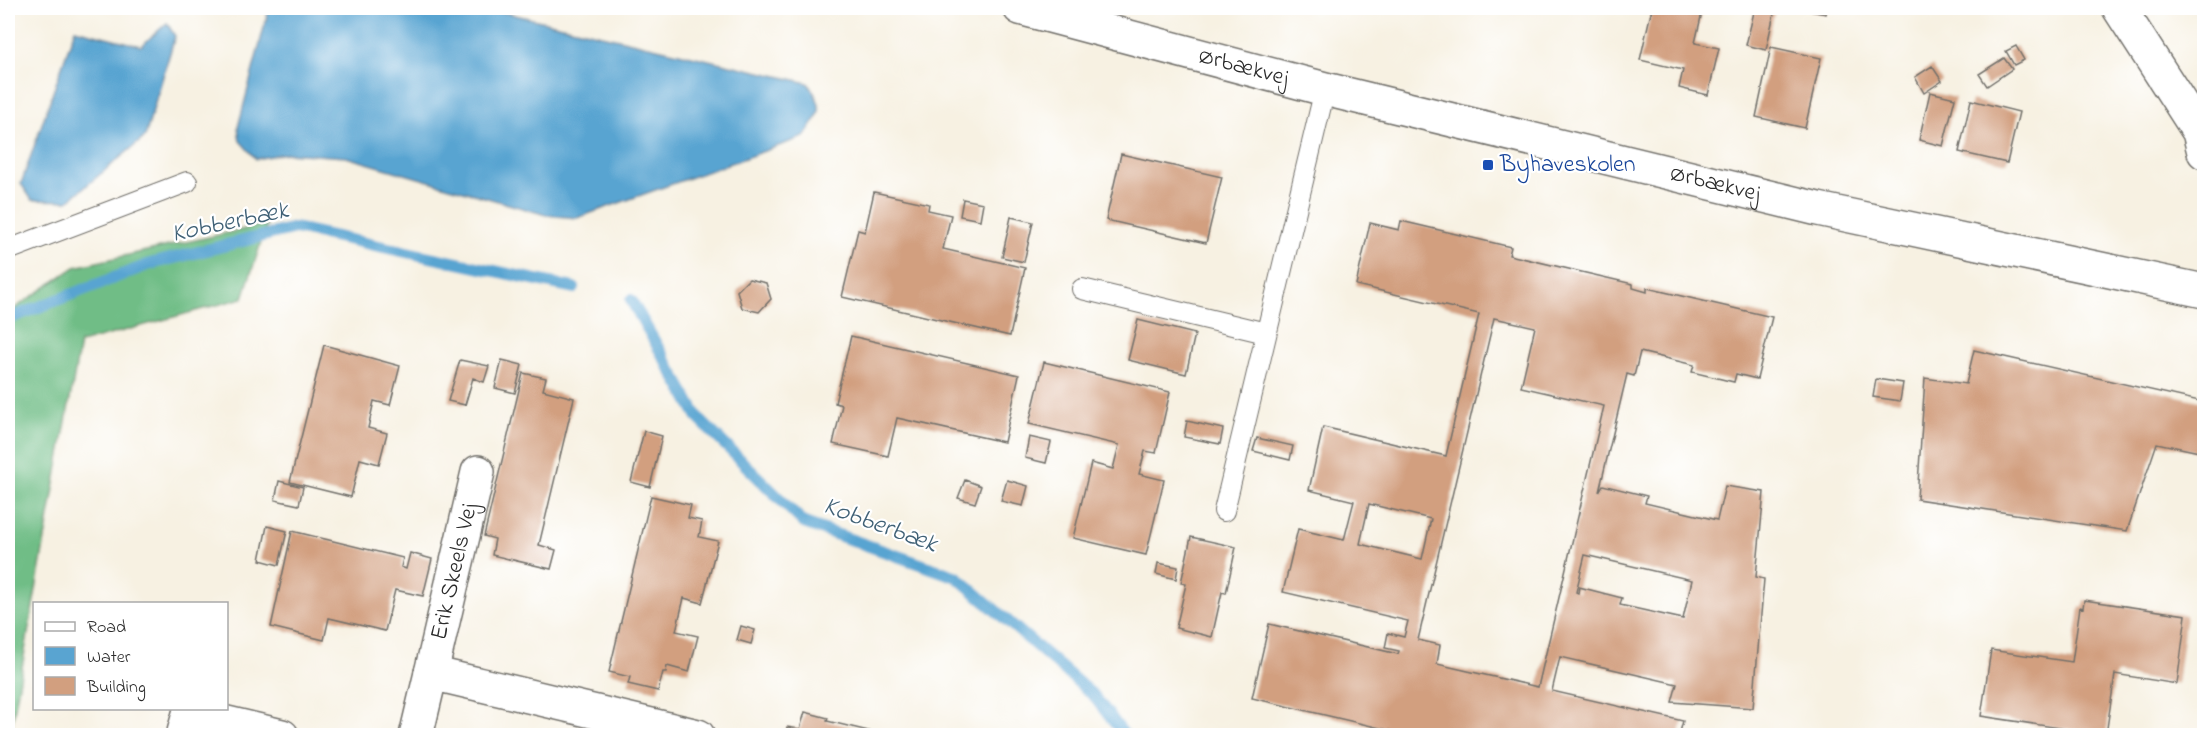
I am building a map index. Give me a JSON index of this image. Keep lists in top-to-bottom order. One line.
{"streets":{"street":["Ørbækvej","Erik Skeels Vej"]},"water":["Kobberbæk"],"places":{"transit":["Byhaveskolen"]},"legend":["Road","Water","Building"]}
